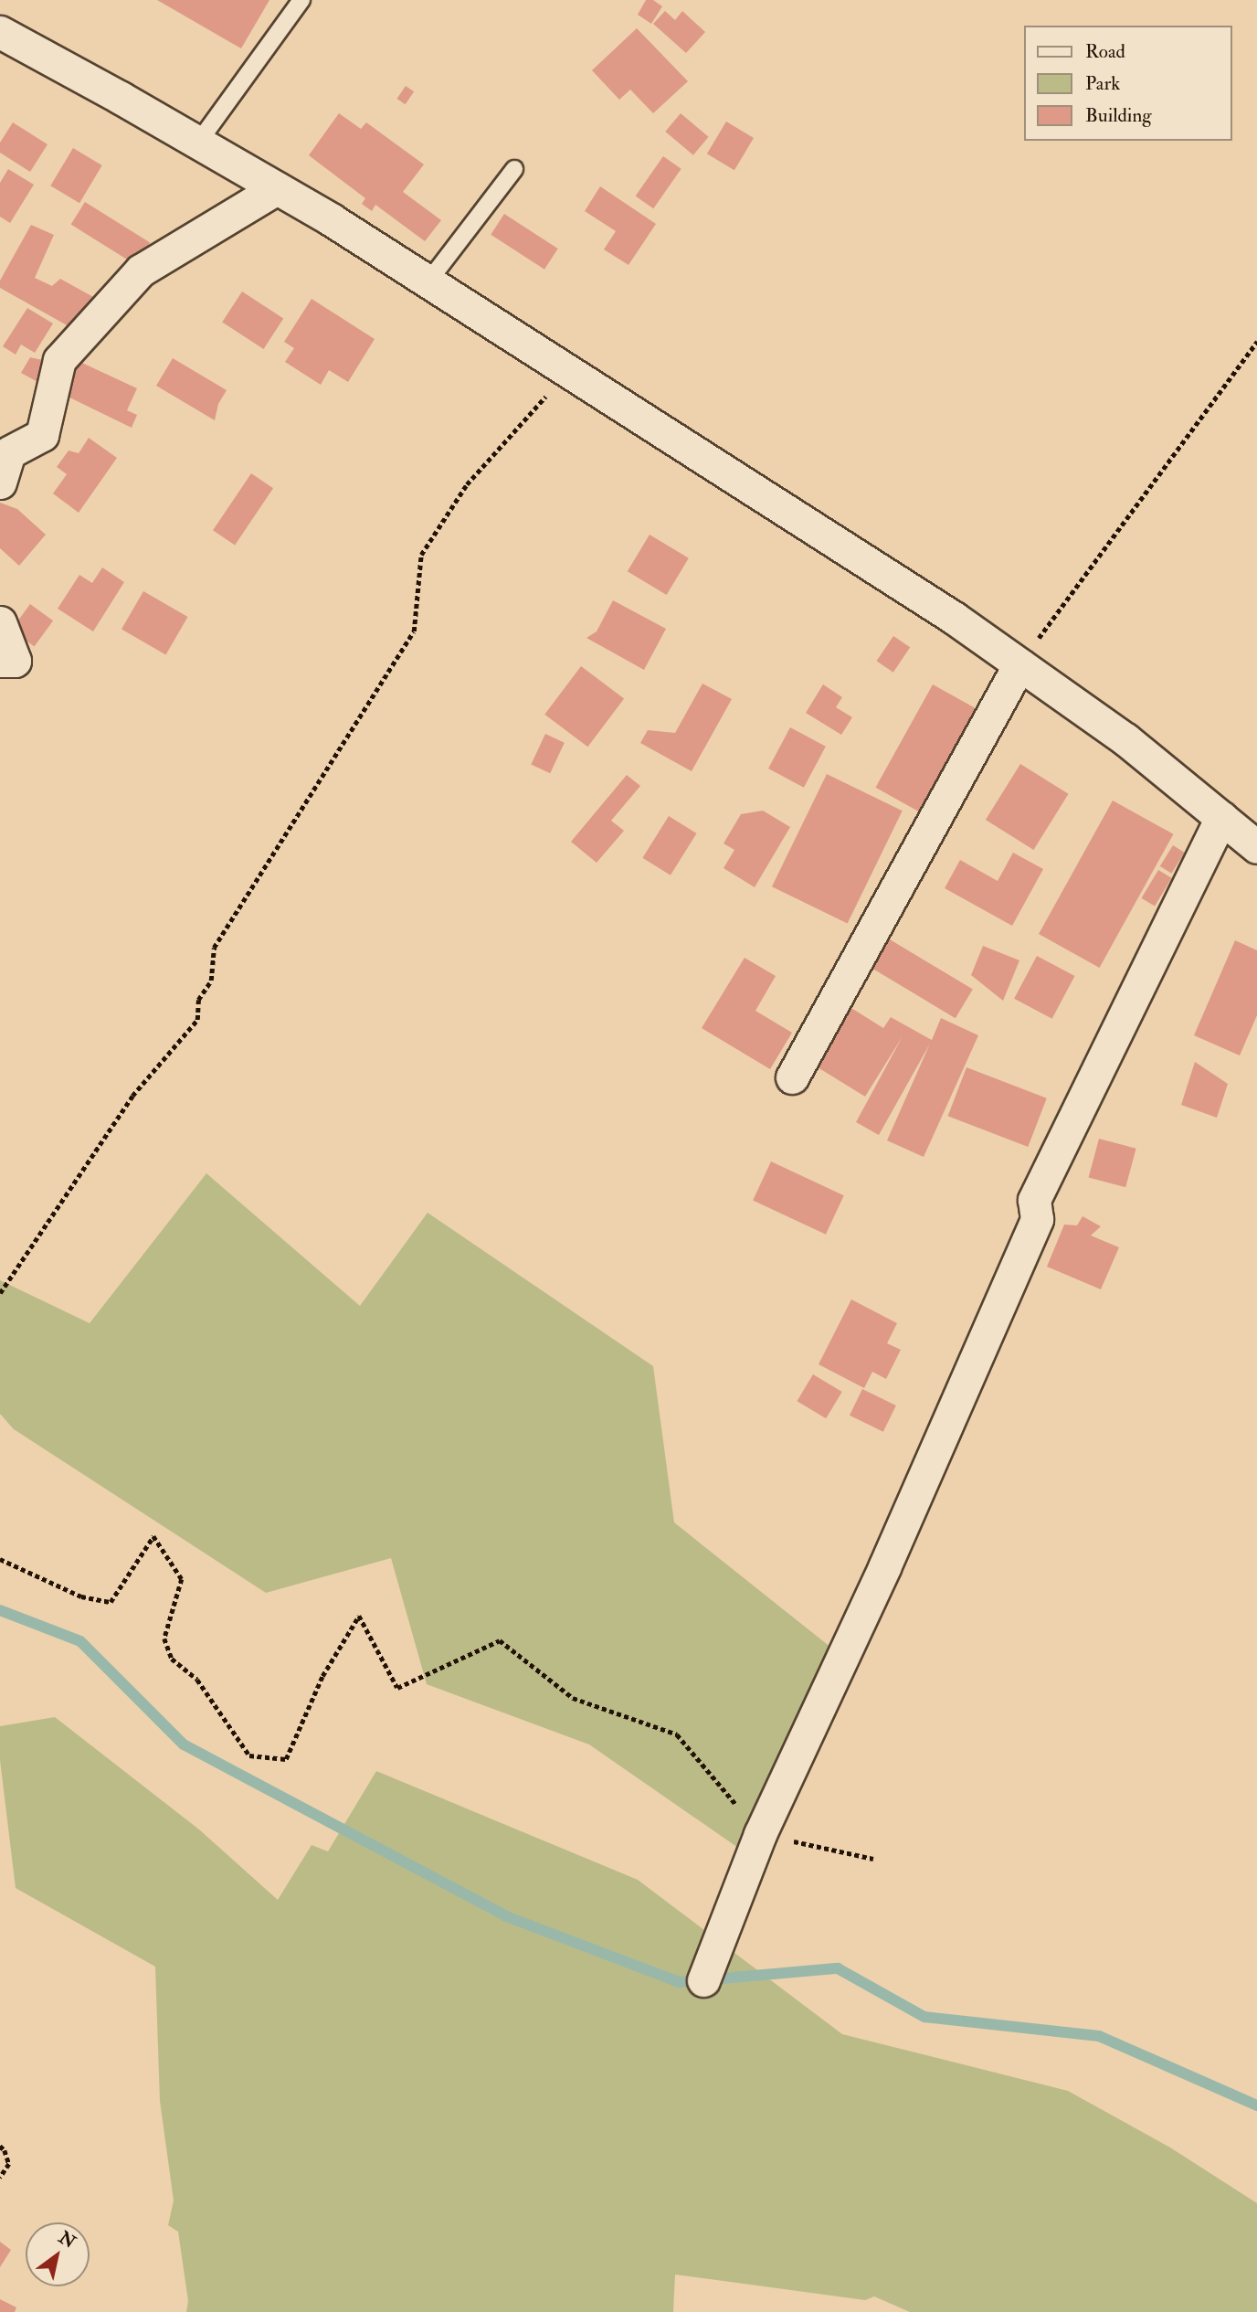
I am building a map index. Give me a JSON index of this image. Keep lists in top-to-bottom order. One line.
{"legend":["Road","Park","Building"],"north":"top right"}
